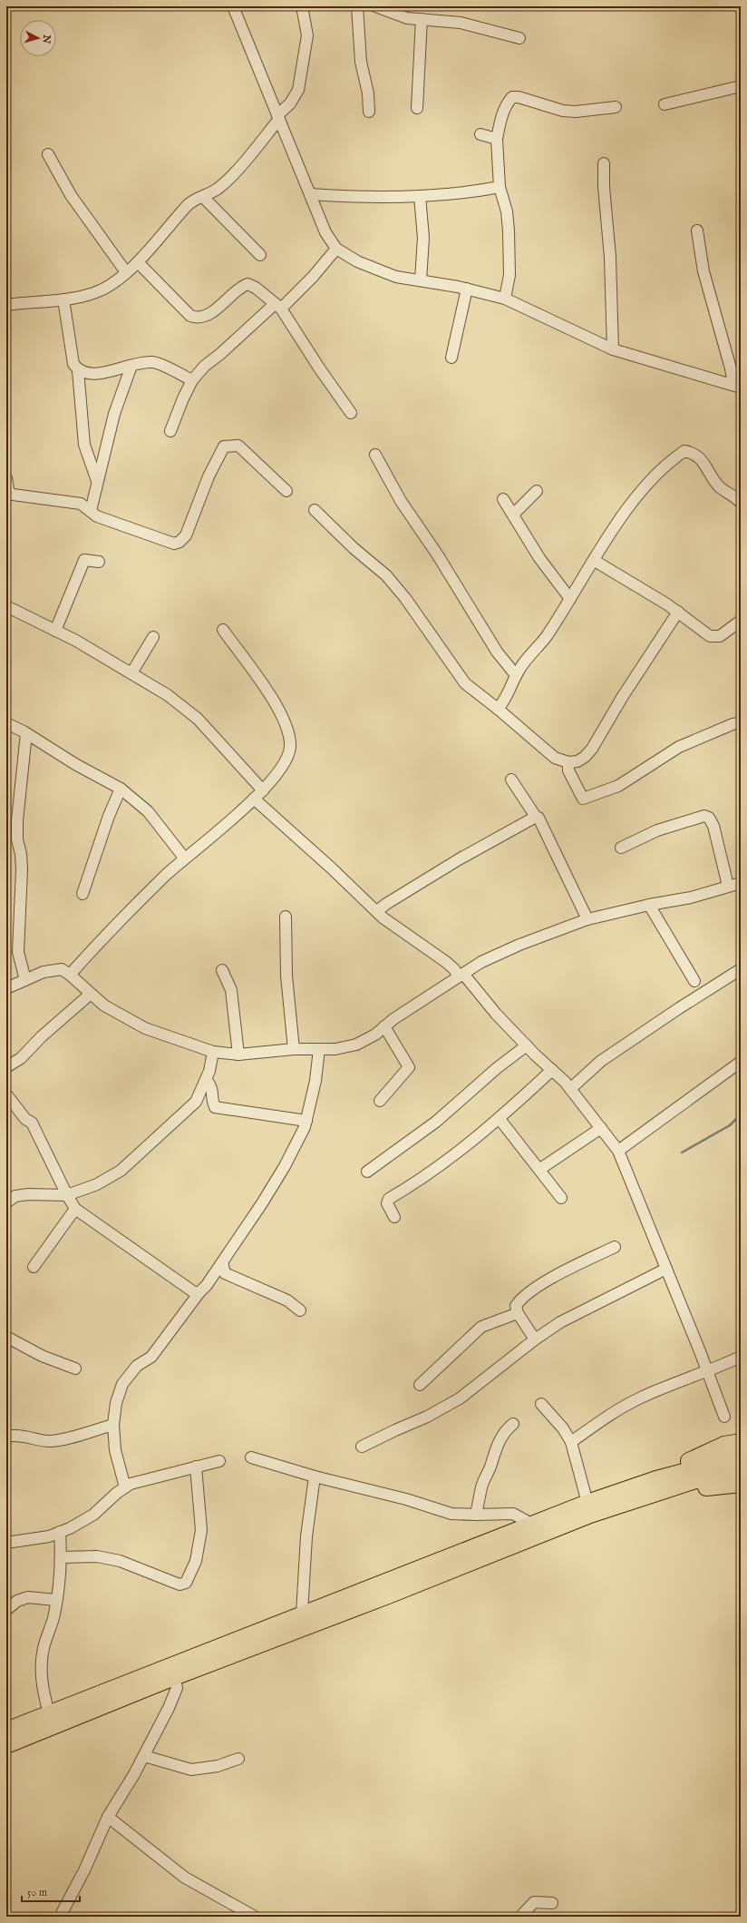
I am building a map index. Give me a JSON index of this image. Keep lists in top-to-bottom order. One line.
{"scale_bar":"50 m","north":"right"}
